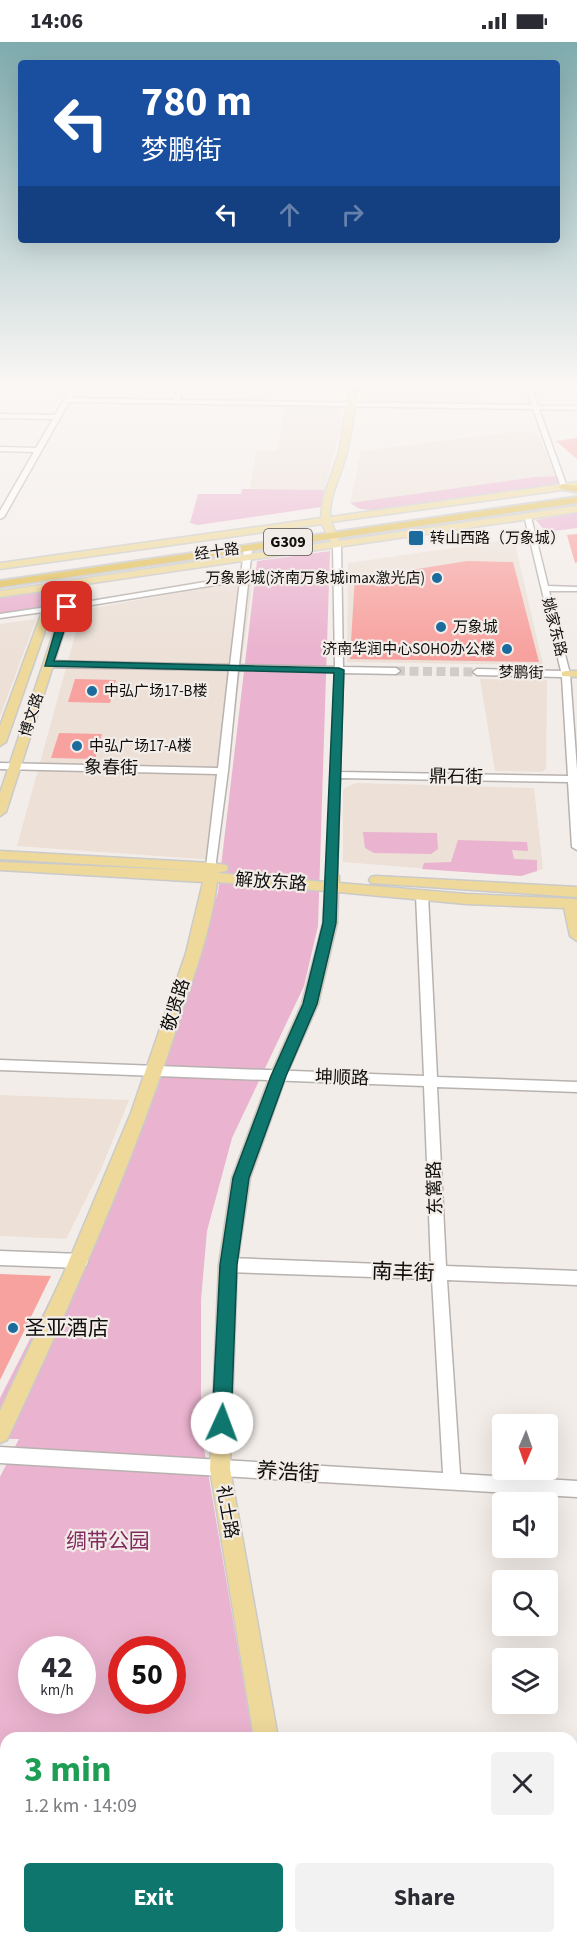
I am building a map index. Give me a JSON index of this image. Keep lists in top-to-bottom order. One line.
{"streets":{"highway":["G309","经十路"],"main road":["博文路","解放东路","敬贤路","礼士路"],"street":["姚家东路","梦鹏街","象春街","鼎石街","坤顺路","东篱路","南丰街","养浩街"]},"crossings":[["经十路","博文路"],["经十路","敬贤路"],["经十路","礼士路"],["姚家东路","梦鹏街"],["姚家东路","鼎石街"],["博文路","象春街"],["象春街","敬贤路"],["鼎石街","礼士路"],["解放东路","敬贤路"],["解放东路","东篱路"],["解放东路","礼士路"],["敬贤路","坤顺路"],["坤顺路","东篱路"],["坤顺路","礼士路"],["东篱路","南丰街"],["东篱路","养浩街"],["南丰街","礼士路"],["养浩街","礼士路"]],"parks":["绸带公园"],"places":{"transit":["转山西路（万象城）"],"other":["万象影城(济南万象城imax激光店)","万象城","济南华润中心SOHO办公楼","中弘广场17-B楼","中弘广场17-A楼","圣亚酒店"]},"north":"bottom","page":{"status":"14:06","turn":["780 m","梦鹏街"],"speed":"42 km/h","limit":"50","heading":["3 min","1.2 km · 14:09"],"buttons":["Exit","Share"]}}
